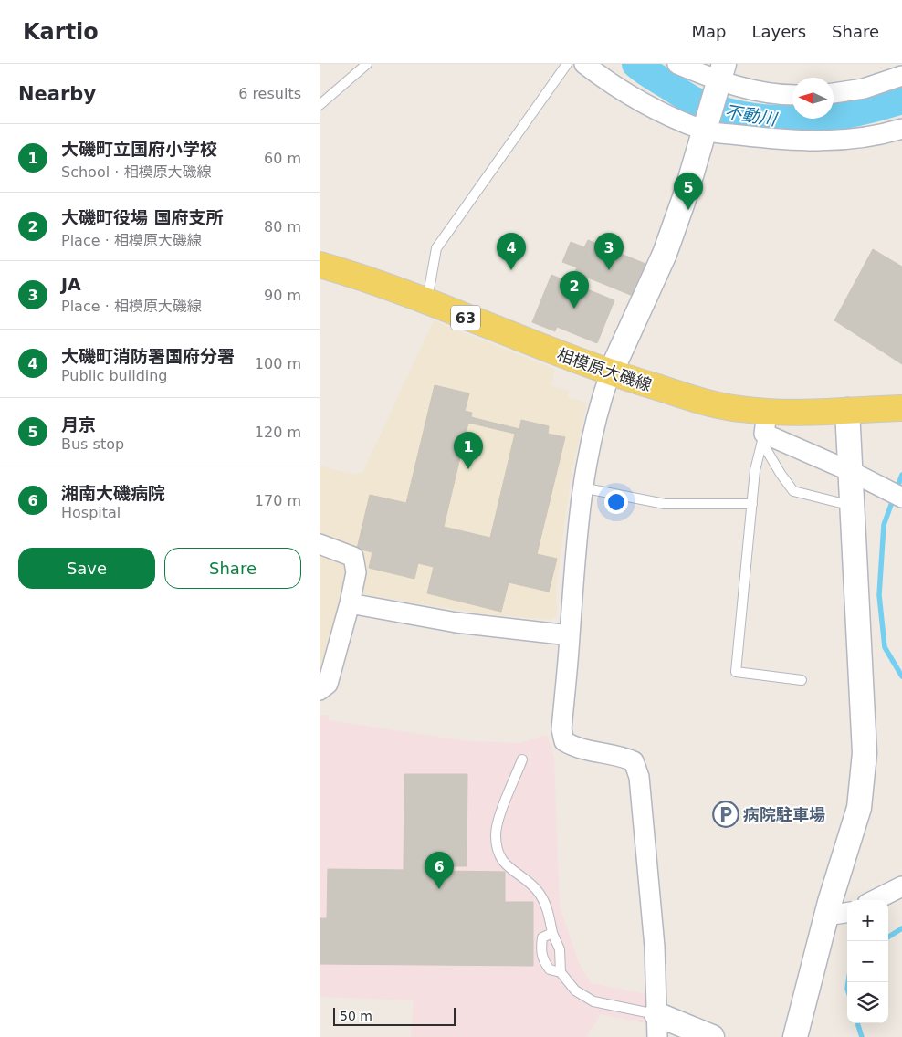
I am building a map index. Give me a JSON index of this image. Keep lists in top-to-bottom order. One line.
{"streets":{"main road":["63","相模原大磯線"]},"water":["不動川"],"places":{"parking":["病院駐車場"]},"scale_bar":"50 m","north":"left","page":{"header":"Kartio","nav":["Map","Layers","Share"],"heading":["Nearby","6 results"],"list":[{"mark":"1","name":"大磯町立国府小学校","note":"School · 相模原大磯線","value":"60 m"},{"mark":"2","name":"大磯町役場 国府支所","note":"Place · 相模原大磯線","value":"80 m"},{"mark":"3","name":"JA","note":"Place · 相模原大磯線","value":"90 m"},{"mark":"4","name":"大磯町消防署国府分署","note":"Public building","value":"100 m"},{"mark":"5","name":"月京","note":"Bus stop","value":"120 m"},{"mark":"6","name":"湘南大磯病院","note":"Hospital","value":"170 m"}],"pins":["5","3","4","2","1","6"],"buttons":["Save","Share"],"map_buttons":["+","−"],"scale":"50 m"}}
